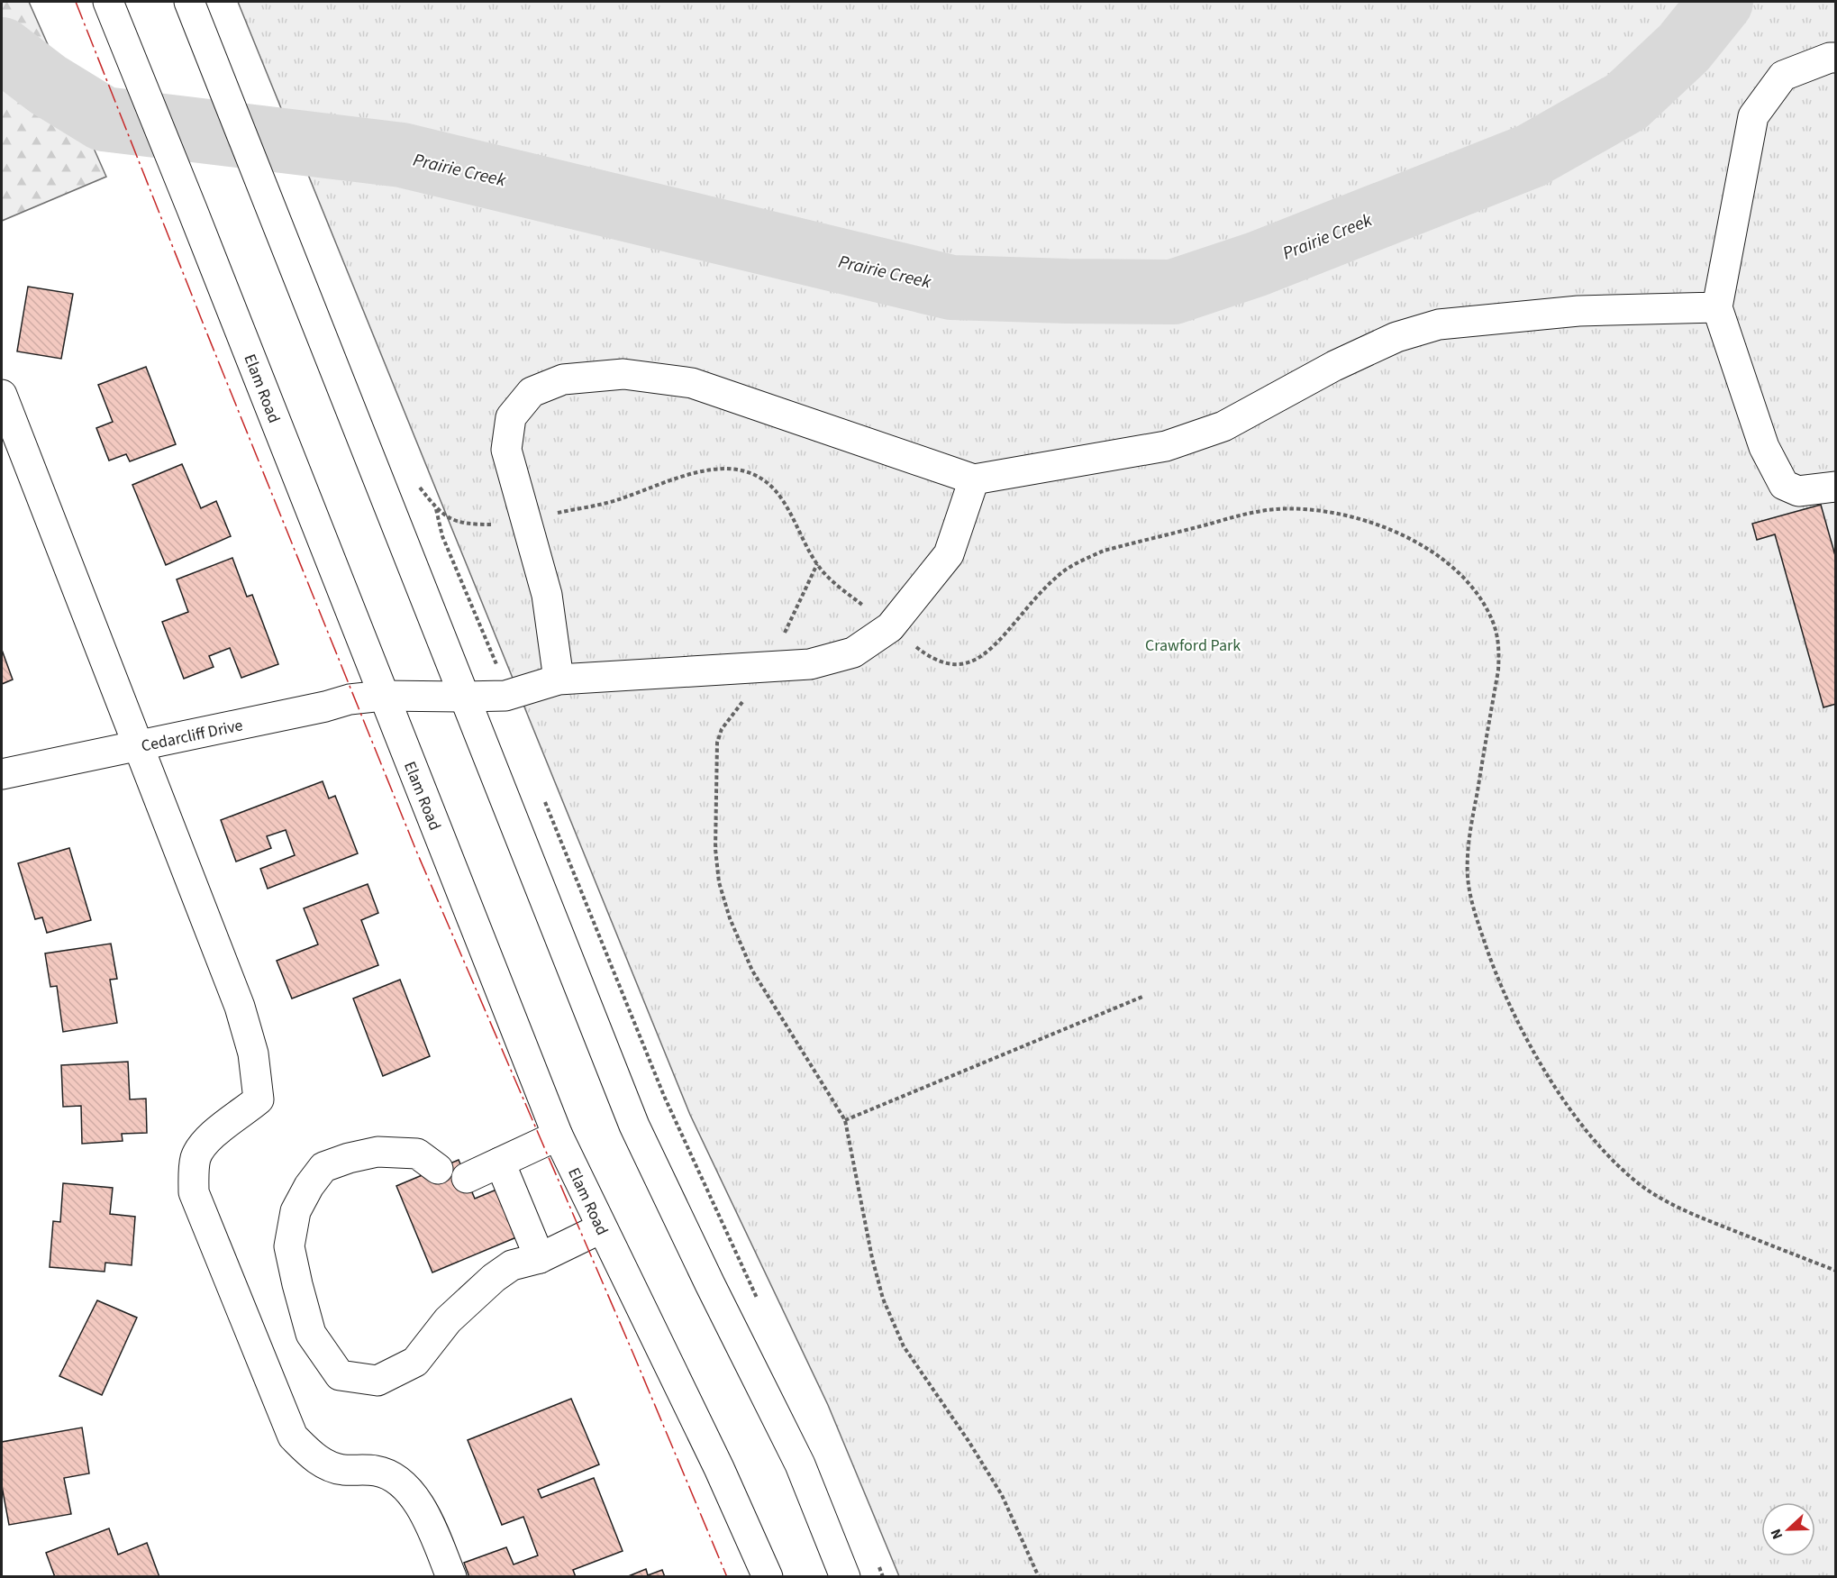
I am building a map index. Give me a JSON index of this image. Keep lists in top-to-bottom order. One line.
{"streets":{"main road":["Elam Road","Cedarcliff Drive"]},"crossings":[["Elam Road","Cedarcliff Drive"]],"water":["Prairie Creek"],"parks":["Crawford Park"],"north":"left"}
